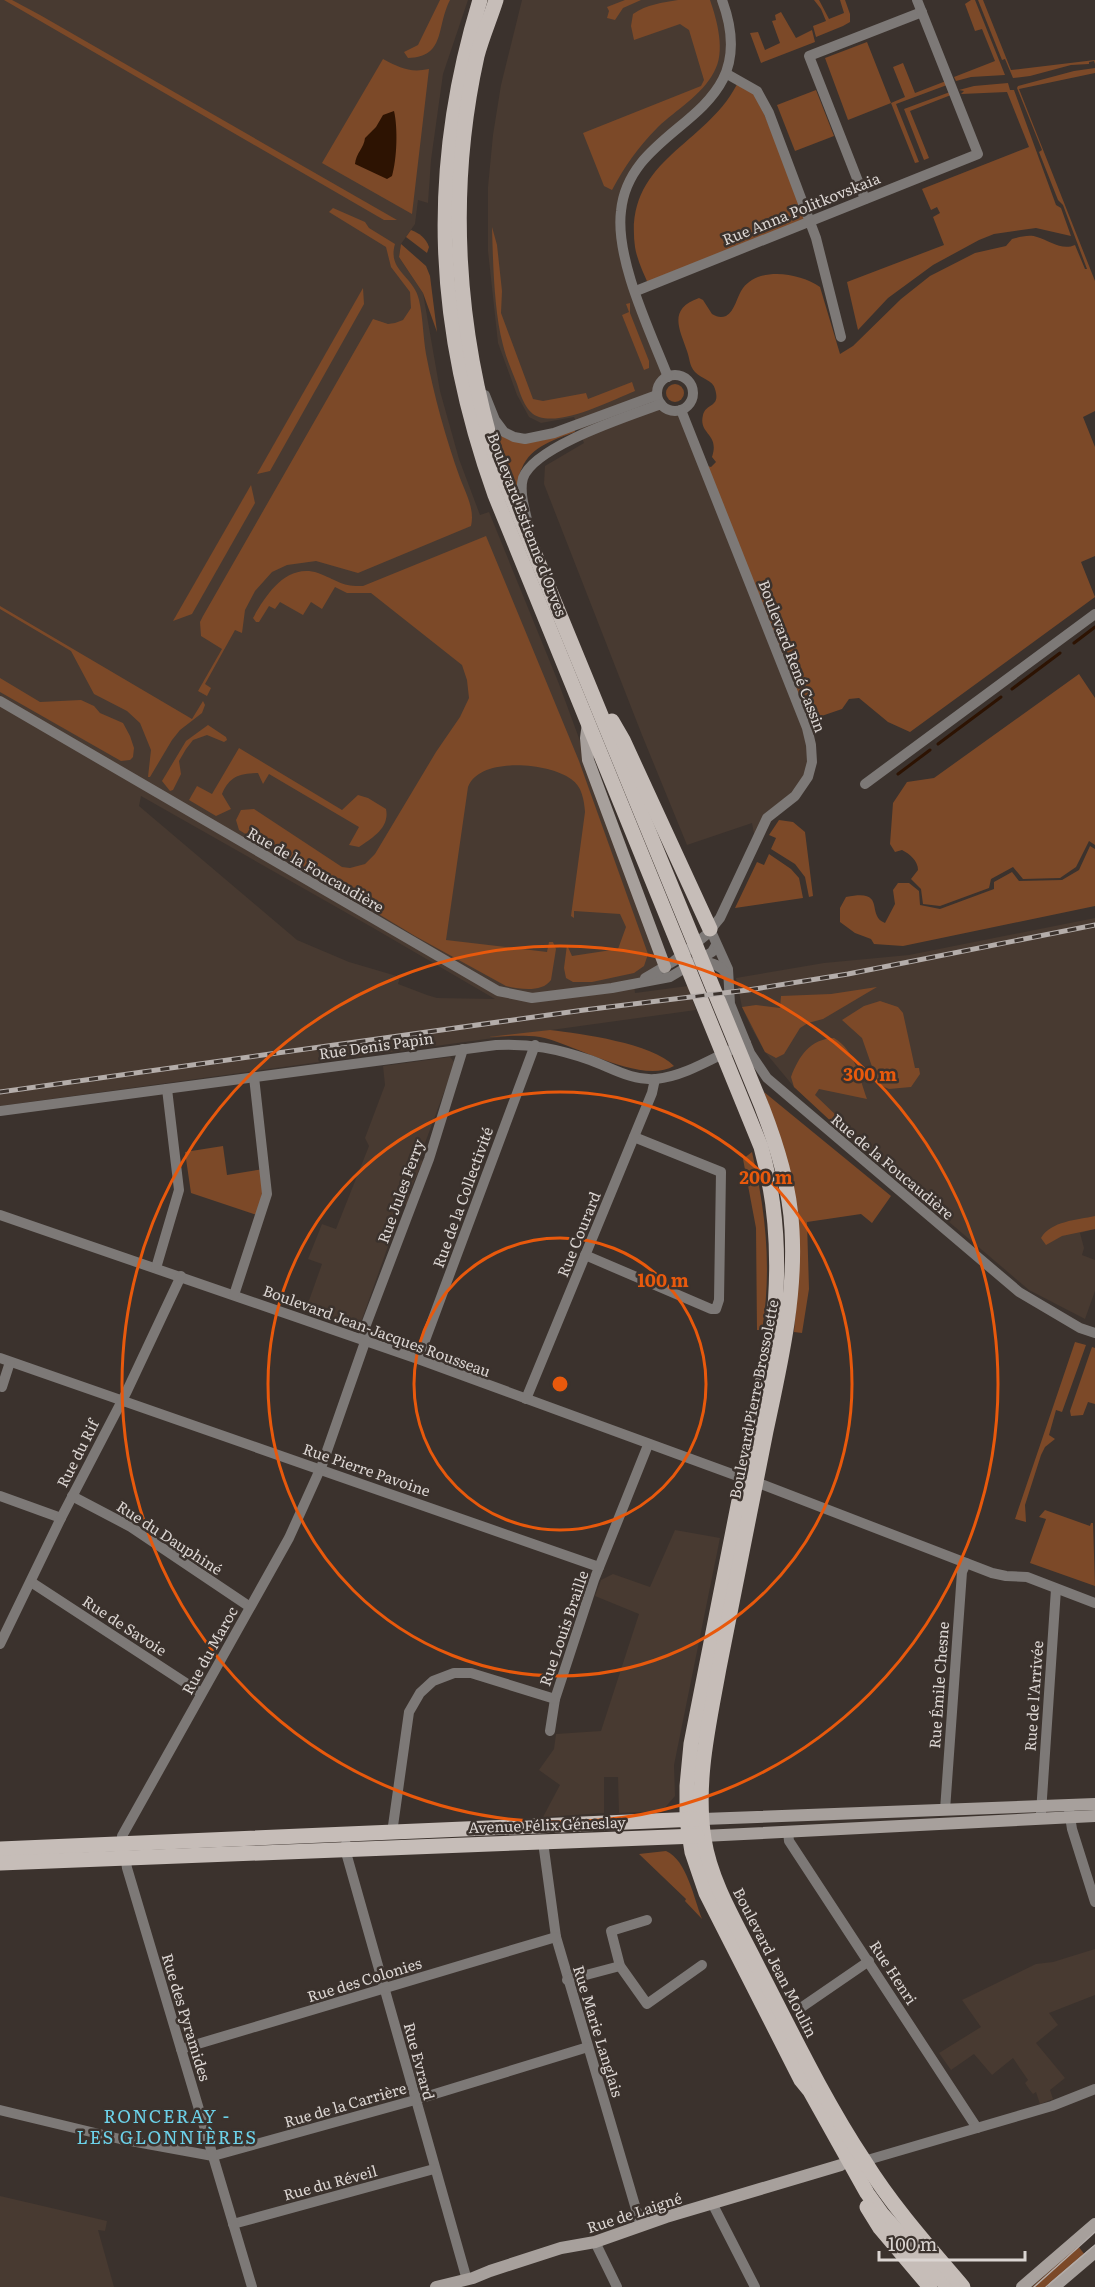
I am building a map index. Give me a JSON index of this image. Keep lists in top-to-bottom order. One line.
{"streets":{"main road":["Boulevard Estienne d'Orves","Boulevard Pierre Brossolette","Avenue Félix Géneslay","Boulevard Jean Moulin","Rue de Laigné"],"street":["Rue Anna Politkovskaia","Boulevard René Cassin","Rue de la Foucaudière","Rue Denis Papin","Rue Jules Ferry","Rue de la Collectivité","Rue Courard","Boulevard Jean-Jacques Rousseau","Rue du Rif","Rue Pierre Pavoine","Rue du Dauphiné","Rue de Savoie","Rue Louis Braille","Rue du Maroc","Rue Émile Chesne","Rue de l'Arrivée","Rue Henri","Rue des Colonies","Rue des Pyramides","Rue Marie Langlais","Rue Evrard","Rue de la Carrière","Rue du Réveil"]},"crossings":[["Boulevard Estienne d'Orves","Boulevard Pierre Brossolette"],["Boulevard René Cassin","Rue de la Foucaudière"],["Rue de la Foucaudière","Rue Denis Papin"],["Rue Denis Papin","Rue Jules Ferry"],["Rue Denis Papin","Rue de la Collectivité"],["Rue Denis Papin","Rue Courard"],["Rue Jules Ferry","Boulevard Jean-Jacques Rousseau"],["Rue Jules Ferry","Rue Pierre Pavoine"],["Rue Jules Ferry","Rue du Maroc"],["Rue de la Collectivité","Boulevard Jean-Jacques Rousseau"],["Rue Courard","Boulevard Jean-Jacques Rousseau"],["Boulevard Jean-Jacques Rousseau","Boulevard Pierre Brossolette"],["Boulevard Jean-Jacques Rousseau","Rue du Rif"],["Boulevard Jean-Jacques Rousseau","Rue Émile Chesne"],["Boulevard Jean-Jacques Rousseau","Rue de l'Arrivée"],["Boulevard Pierre Brossolette","Avenue Félix Géneslay"],["Boulevard Pierre Brossolette","Boulevard Jean Moulin"],["Rue du Rif","Rue Pierre Pavoine"],["Rue du Rif","Rue du Dauphiné"],["Rue du Rif","Rue de Savoie"],["Rue Pierre Pavoine","Rue Louis Braille"],["Rue Pierre Pavoine","Rue du Maroc"],["Rue du Dauphiné","Rue du Maroc"],["Rue de Savoie","Rue du Maroc"],["Rue Louis Braille","Avenue Félix Géneslay"],["Rue du Maroc","Avenue Félix Géneslay"],["Rue du Maroc","Rue des Pyramides"],["Rue Émile Chesne","Avenue Félix Géneslay"],["Rue de l'Arrivée","Avenue Félix Géneslay"],["Avenue Félix Géneslay","Boulevard Jean Moulin"],["Avenue Félix Géneslay","Rue Henri"],["Avenue Félix Géneslay","Rue des Pyramides"],["Avenue Félix Géneslay","Rue Marie Langlais"],["Avenue Félix Géneslay","Rue Evrard"],["Boulevard Jean Moulin","Rue de Laigné"],["Rue des Colonies","Rue des Pyramides"],["Rue des Colonies","Rue Marie Langlais"],["Rue des Colonies","Rue Evrard"],["Rue des Pyramides","Rue de la Carrière"],["Rue des Pyramides","Rue du Réveil"],["Rue Marie Langlais","Rue de la Carrière"],["Rue Marie Langlais","Rue de Laigné"],["Rue Evrard","Rue de la Carrière"],["Rue Evrard","Rue du Réveil"],["Rue Evrard","Rue de Laigné"]],"districts":["RONCERAY - LES GLONNIÈRES"],"scale_bar":"100 m","rings":["300 m","200 m","100 m"]}
